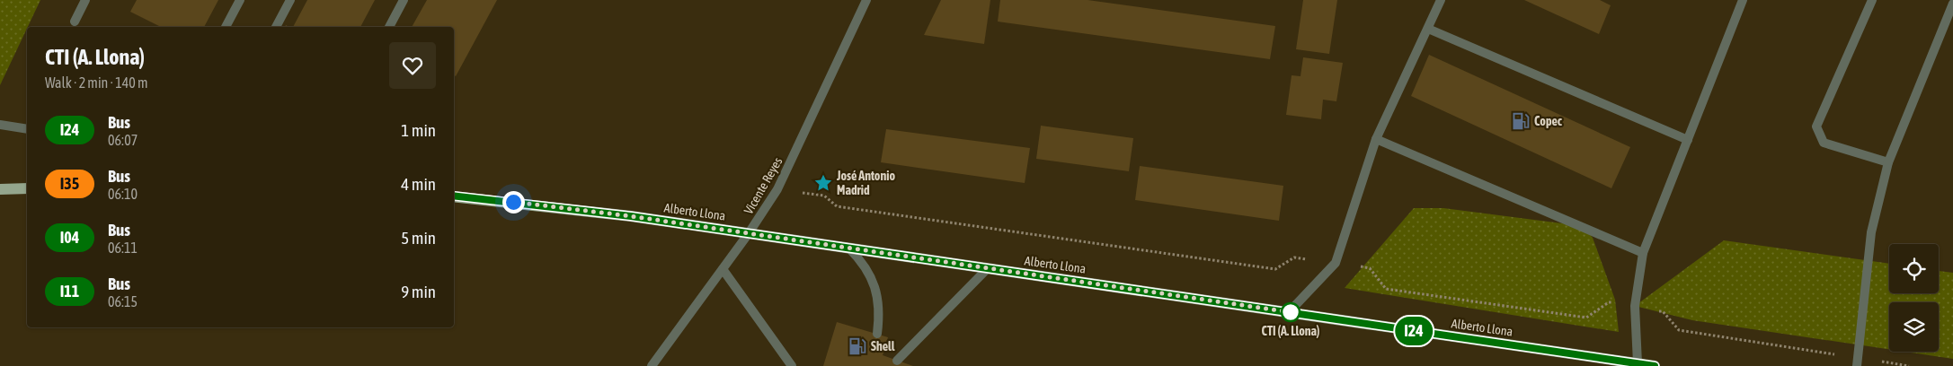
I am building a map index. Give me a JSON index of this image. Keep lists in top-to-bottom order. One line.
{"streets":{"main road":["Alberto Llona"],"street":["Vicente Reyes"]},"crossings":[["Vicente Reyes","Alberto Llona"]],"places":{"fuel station":["Copec","Shell"],"place":["José Antonio Madrid"],"other":["CTI (A. Llona)"]},"lines":["bus line I24"],"page":{"on_map":"I24","heading":["CTI (A. Llona)","Walk · 2 min · 140 m"],"list":[{"mark":"I24","name":"Bus","note":"06:07","value":"1 min"},{"mark":"I35","name":"Bus","note":"06:10","value":"4 min"},{"mark":"I04","name":"Bus","note":"06:11","value":"5 min"},{"mark":"I11","name":"Bus","note":"06:15","value":"9 min"}]}}
